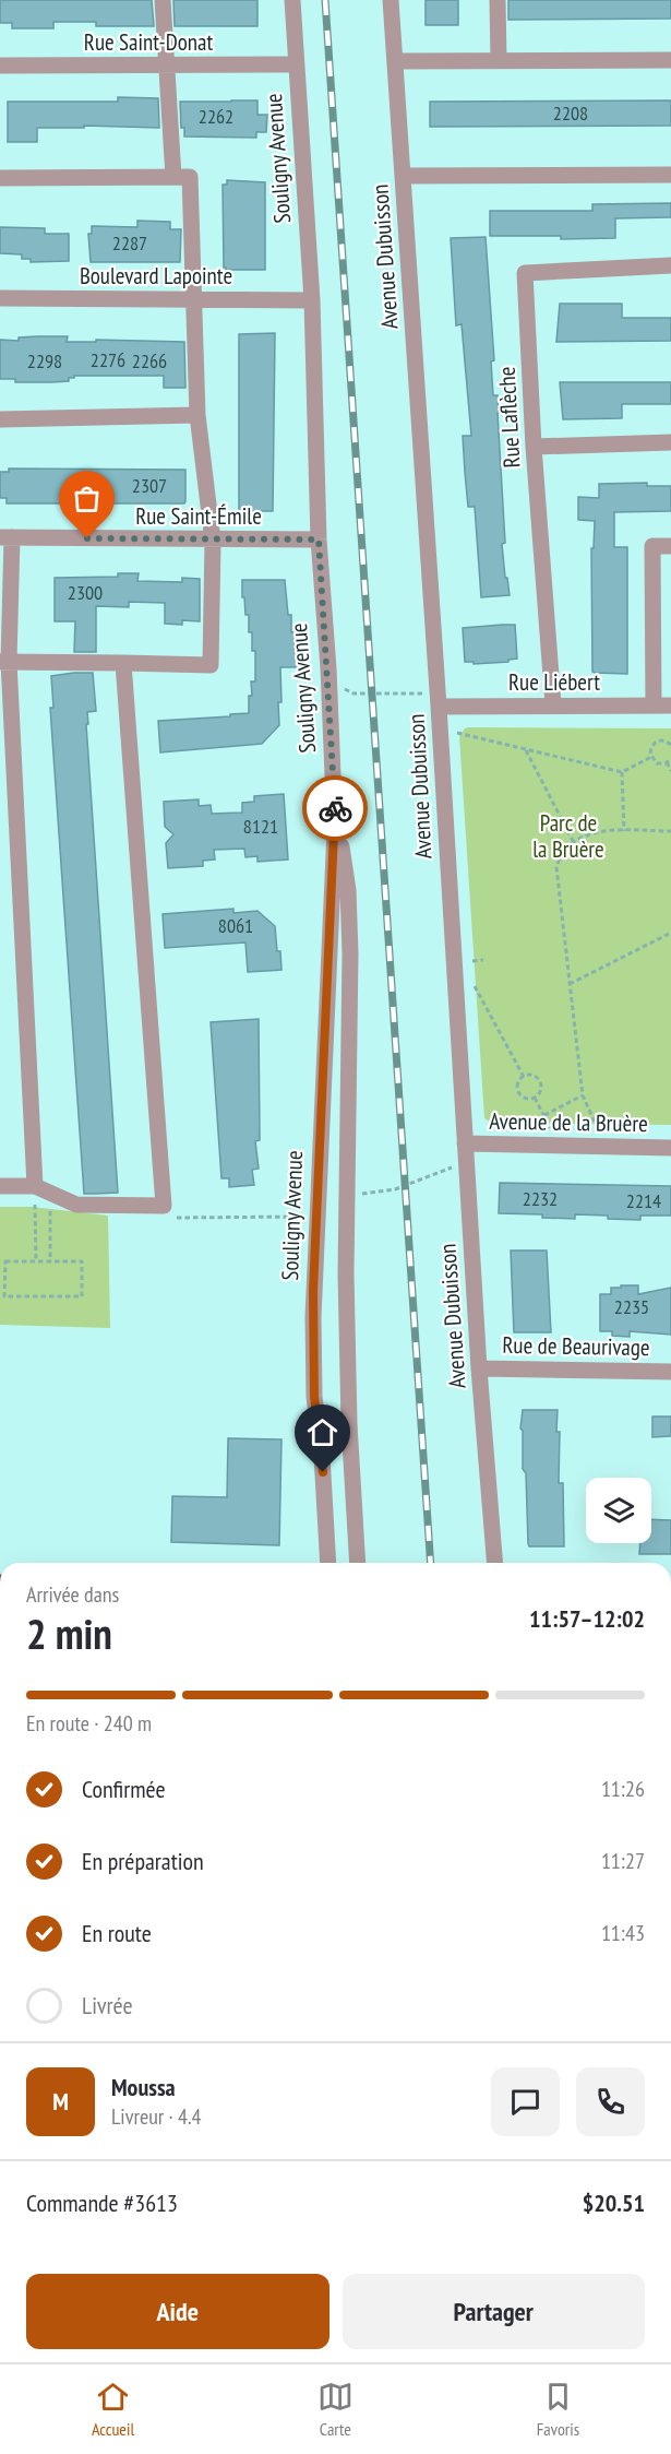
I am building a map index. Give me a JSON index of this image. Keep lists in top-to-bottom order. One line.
{"streets":{"street":["Rue Saint-Donat","Souligny Avenue","Avenue Dubuisson","Boulevard Lapointe","Rue Laflèche","Rue Saint-Émile","Rue Liébert","Avenue de la Bruère","Rue de Beaurivage"]},"crossings":[["Rue Saint-Donat","Souligny Avenue"],["Souligny Avenue","Boulevard Lapointe"],["Souligny Avenue","Rue Saint-Émile"],["Avenue Dubuisson","Rue Liébert"],["Avenue Dubuisson","Avenue de la Bruère"],["Avenue Dubuisson","Rue de Beaurivage"],["Rue Laflèche","Rue Liébert"]],"parks":["Parc de la Bruère"],"house_numbers":["2208","2262","2287","2276","2298","2266","2307","2300","8121","8061","2232","2214","2235"],"page":{"heading":["2 min","Arrivée dans","11:57–12:02"],"panel":["Moussa","Livreur · 4.4","Commande #3613","$20.51"],"bar":"En route · 240 m","list":[["Confirmée","11:26"],["En préparation","11:27"],["En route","11:43"],"Livrée"],"round":"M","buttons":["Aide","Partager"],"tabs":["Accueil","Carte","Favoris"]}}
